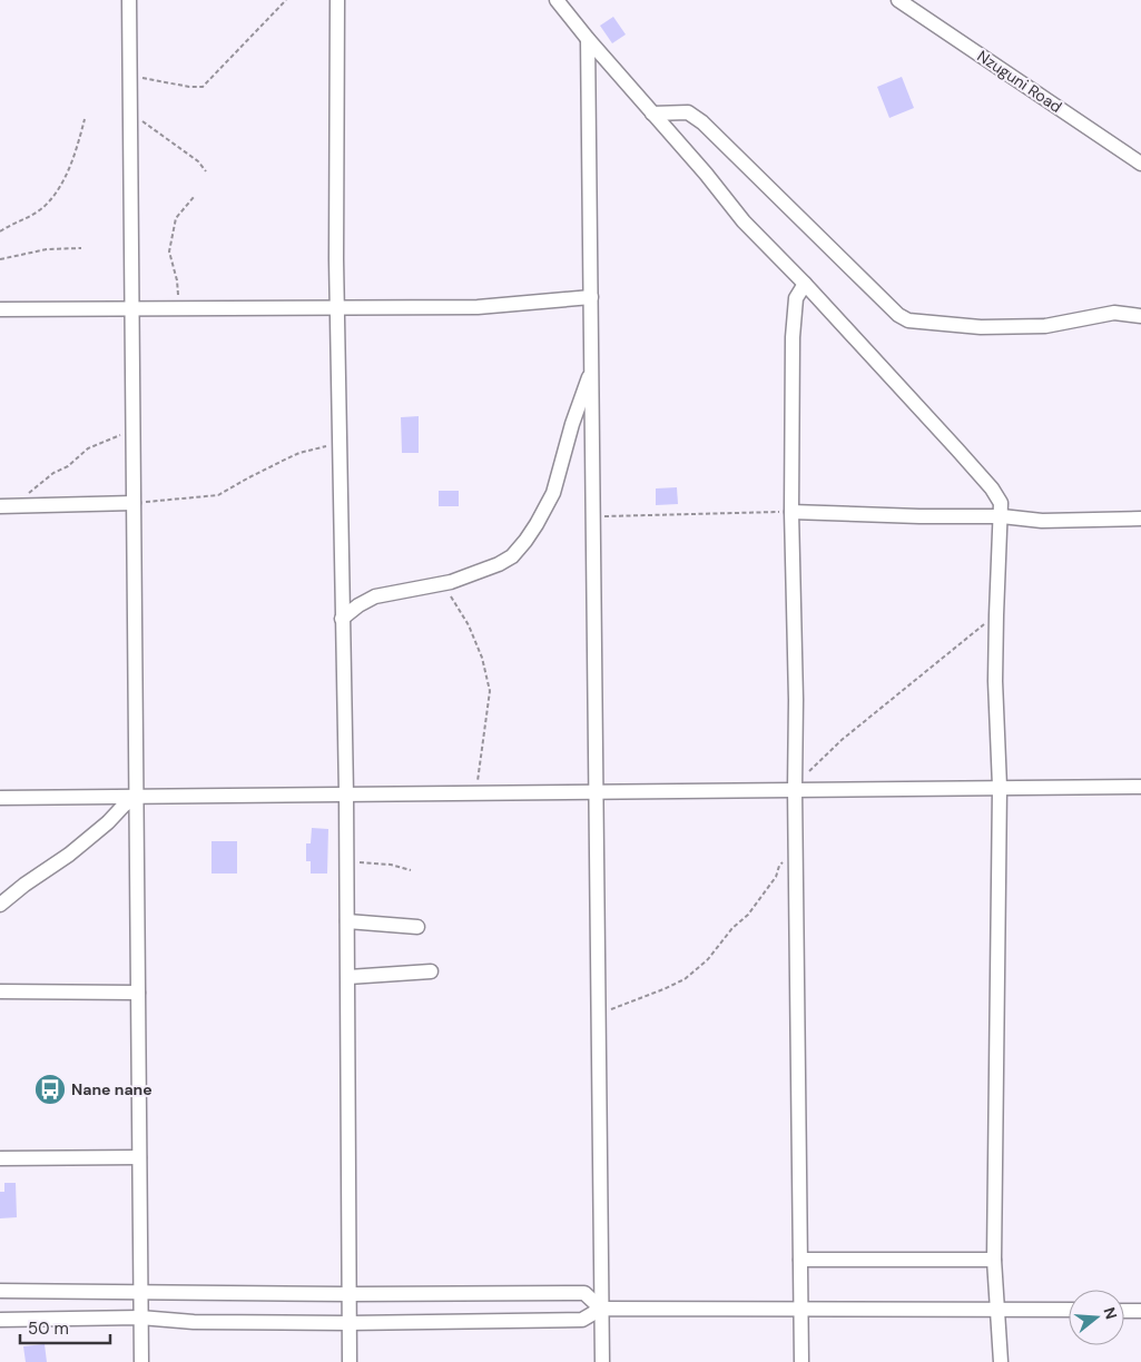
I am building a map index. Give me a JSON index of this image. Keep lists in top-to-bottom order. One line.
{"streets":{"street":["Nzuguni Road"]},"places":{"bus stop":["Nane nane"]},"scale_bar":"50 m","north":"right"}
